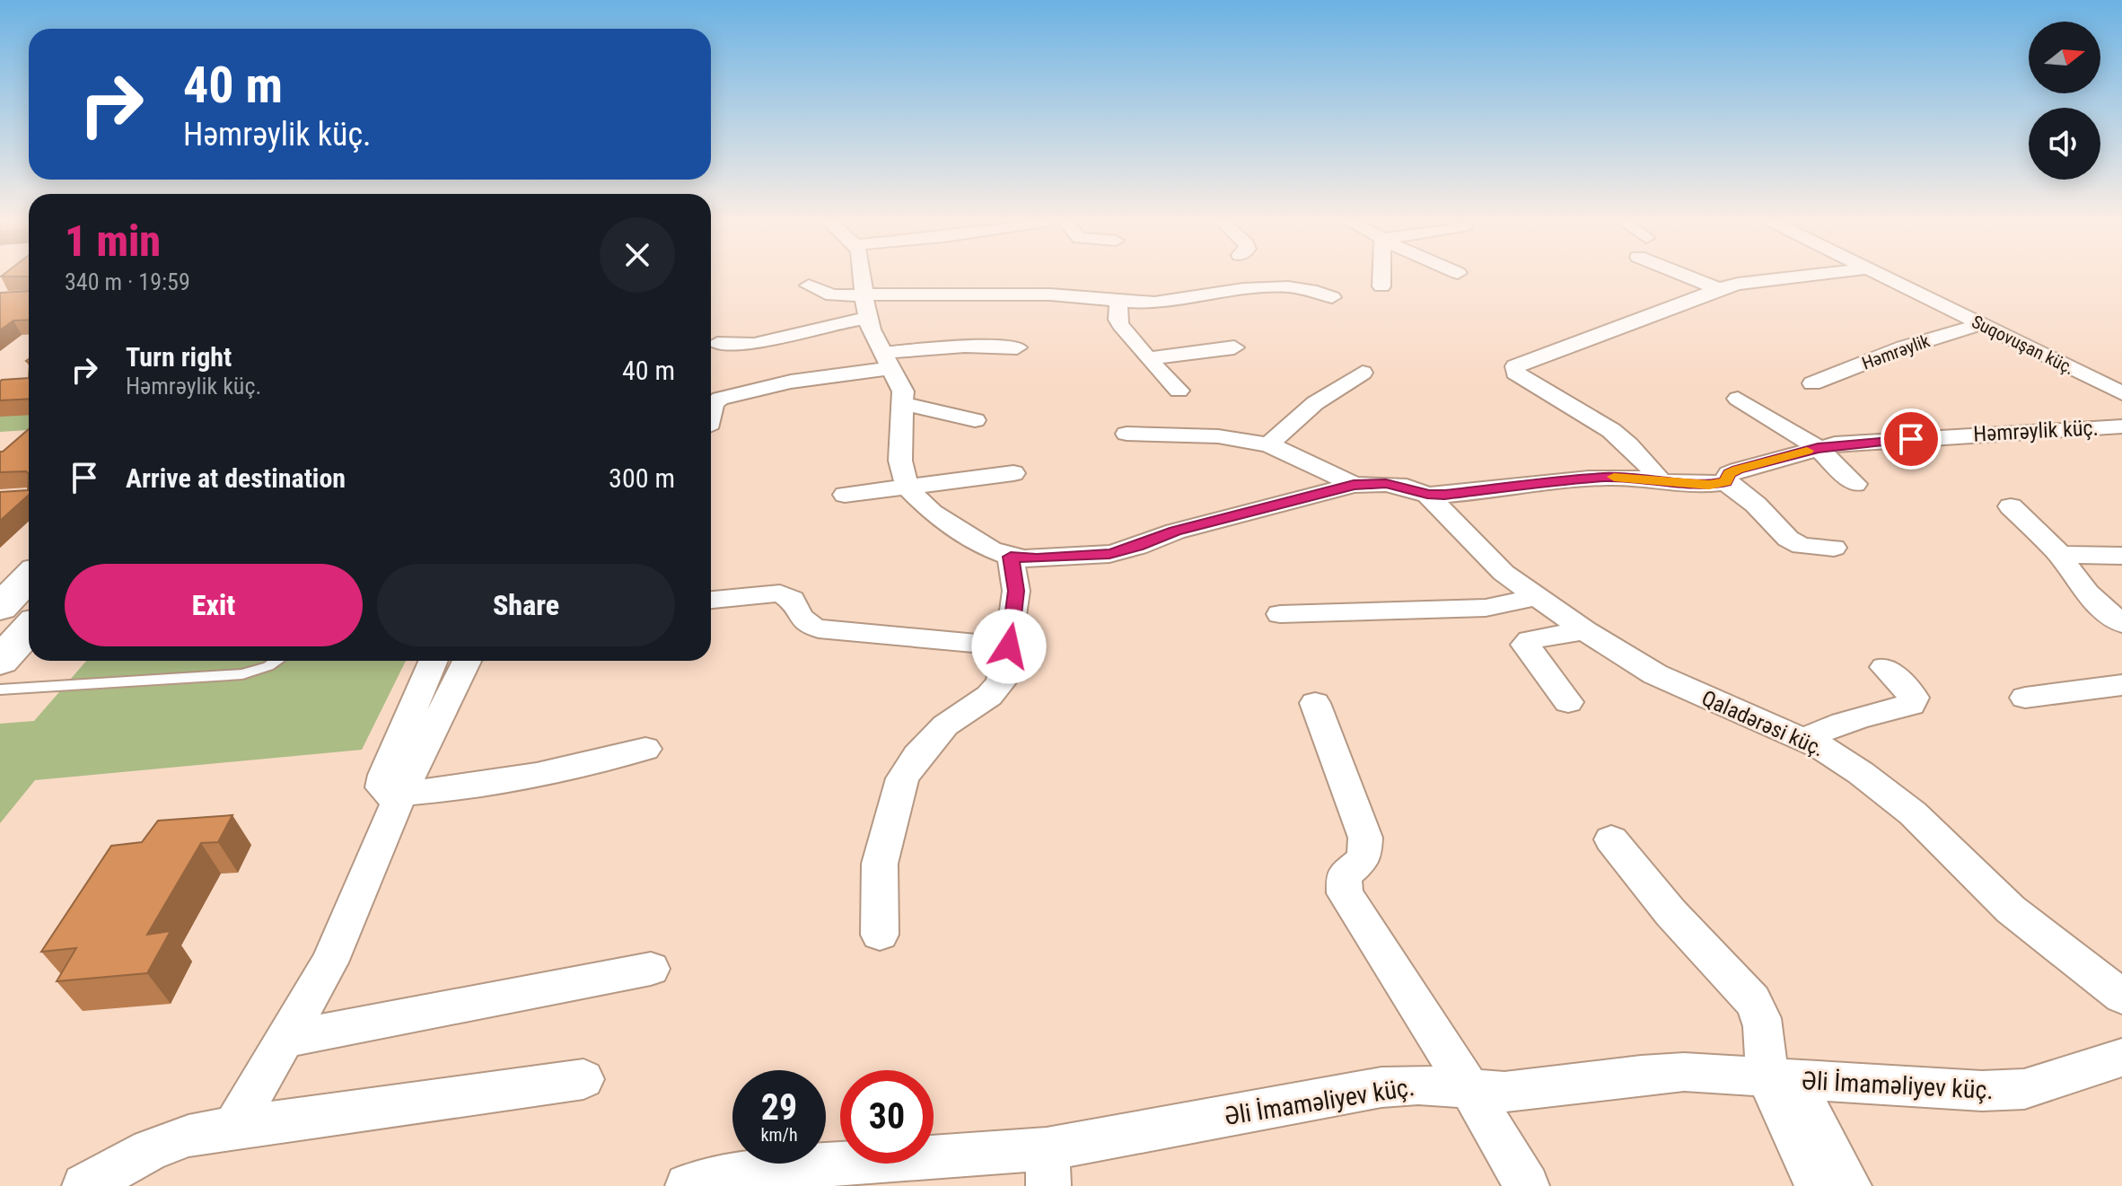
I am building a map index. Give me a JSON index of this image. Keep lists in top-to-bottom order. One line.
{"streets":{"street":["Suqovuşan küç.","Həmrəylik","Həmrəylik küç.","Qaladərəsi küç.","Əli İmaməliyev küç."]},"crossings":[["Suqovuşan küç.","Həmrəylik"],["Həmrəylik küç.","Qaladərəsi küç."]],"north":"right","page":{"turn":["40 m","Həmrəylik küç."],"heading":["1 min","340 m · 19:59"],"list":[{"name":"Turn right","note":"Həmrəylik küç.","value":"40 m"},{"name":"Arrive at destination","value":"300 m"}],"buttons":["Exit","Share"],"speed":"29 km/h","limit":"30"}}
